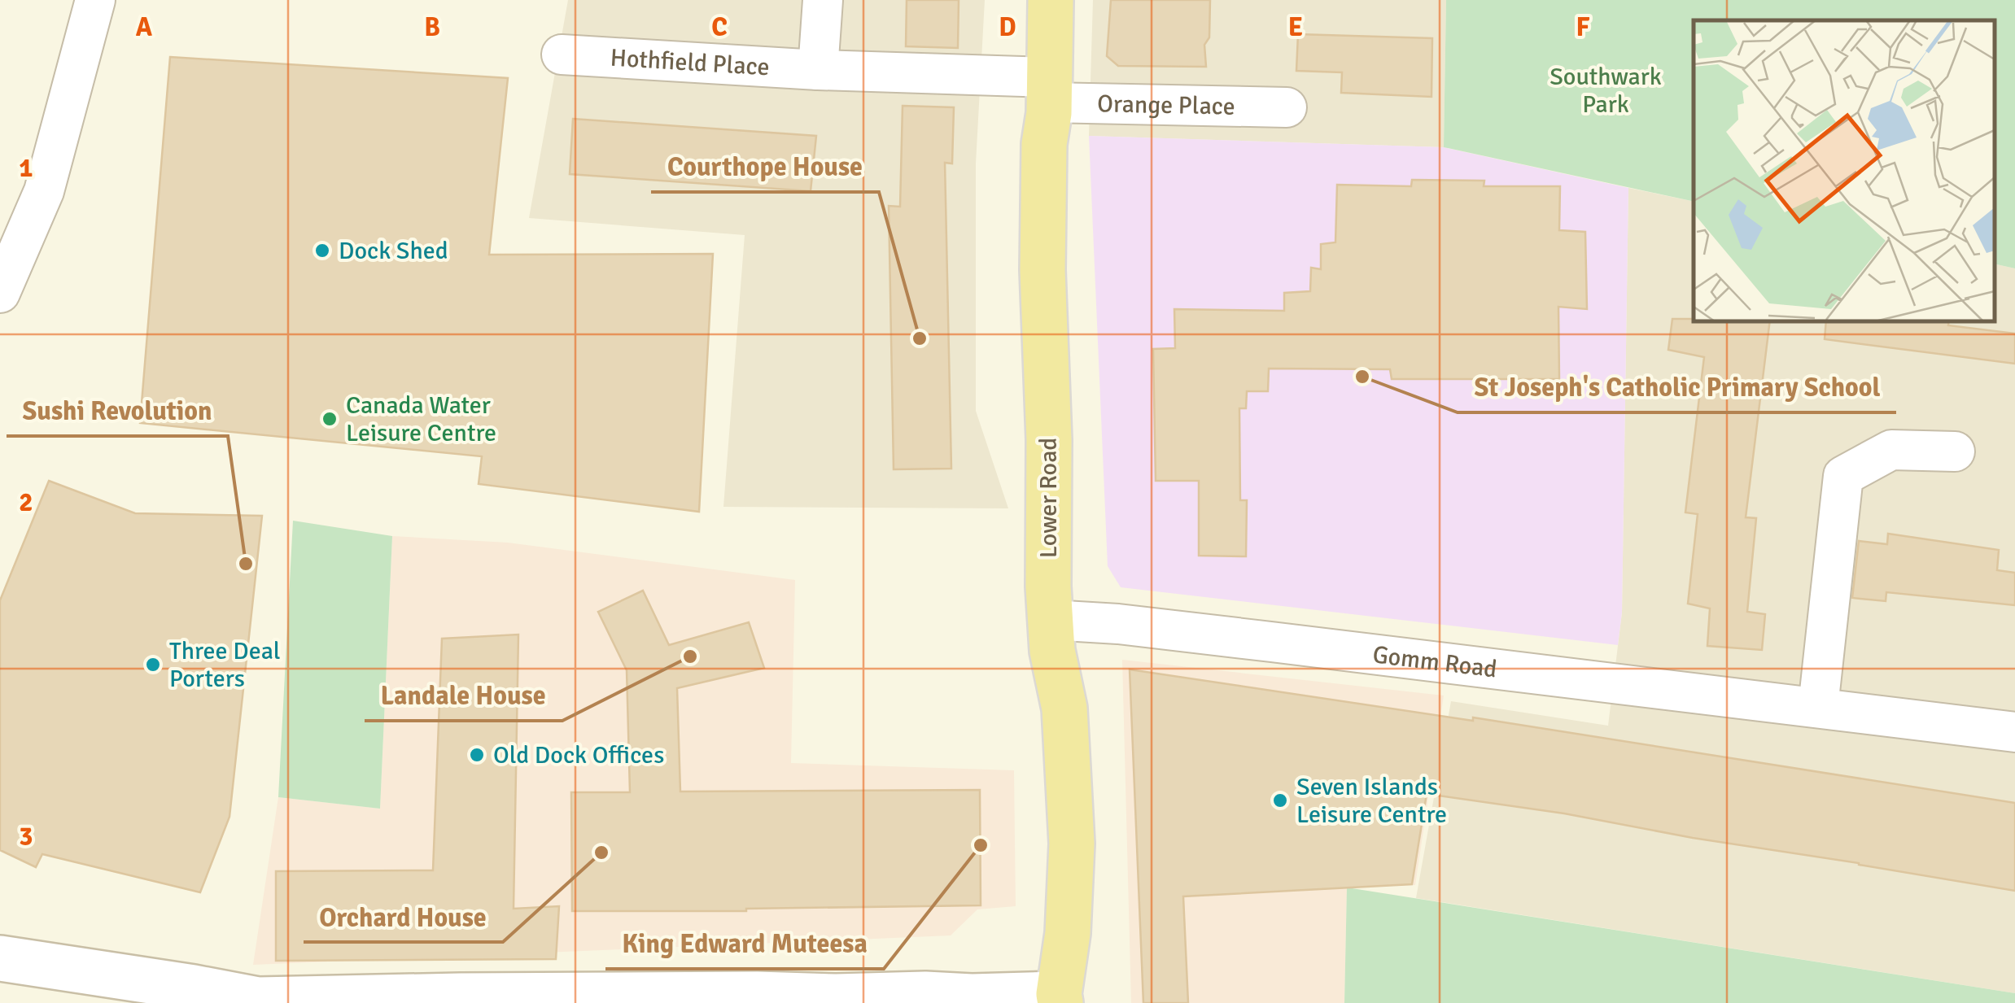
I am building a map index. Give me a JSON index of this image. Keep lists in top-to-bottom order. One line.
{"streets":{"main road":["Lower Road"],"street":["Hothfield Place","Orange Place","Gomm Road"]},"crossings":[["Hothfield Place","Orange Place"],["Hothfield Place","Lower Road"],["Orange Place","Lower Road"],["Lower Road","Gomm Road"]],"parks":["Southwark Park"],"places":["Dock Shed","Courthope House","St Joseph's Catholic Primary School","Canada Water Leisure Centre","Sushi Revolution","Landale House","Three Deal Porters","Old Dock Offices","Seven Islands Leisure Centre","King Edward Muteesa","Orchard House"],"grid":{"columns":["A","B","C","D","E","F"],"rows":["1","2","3"]}}
